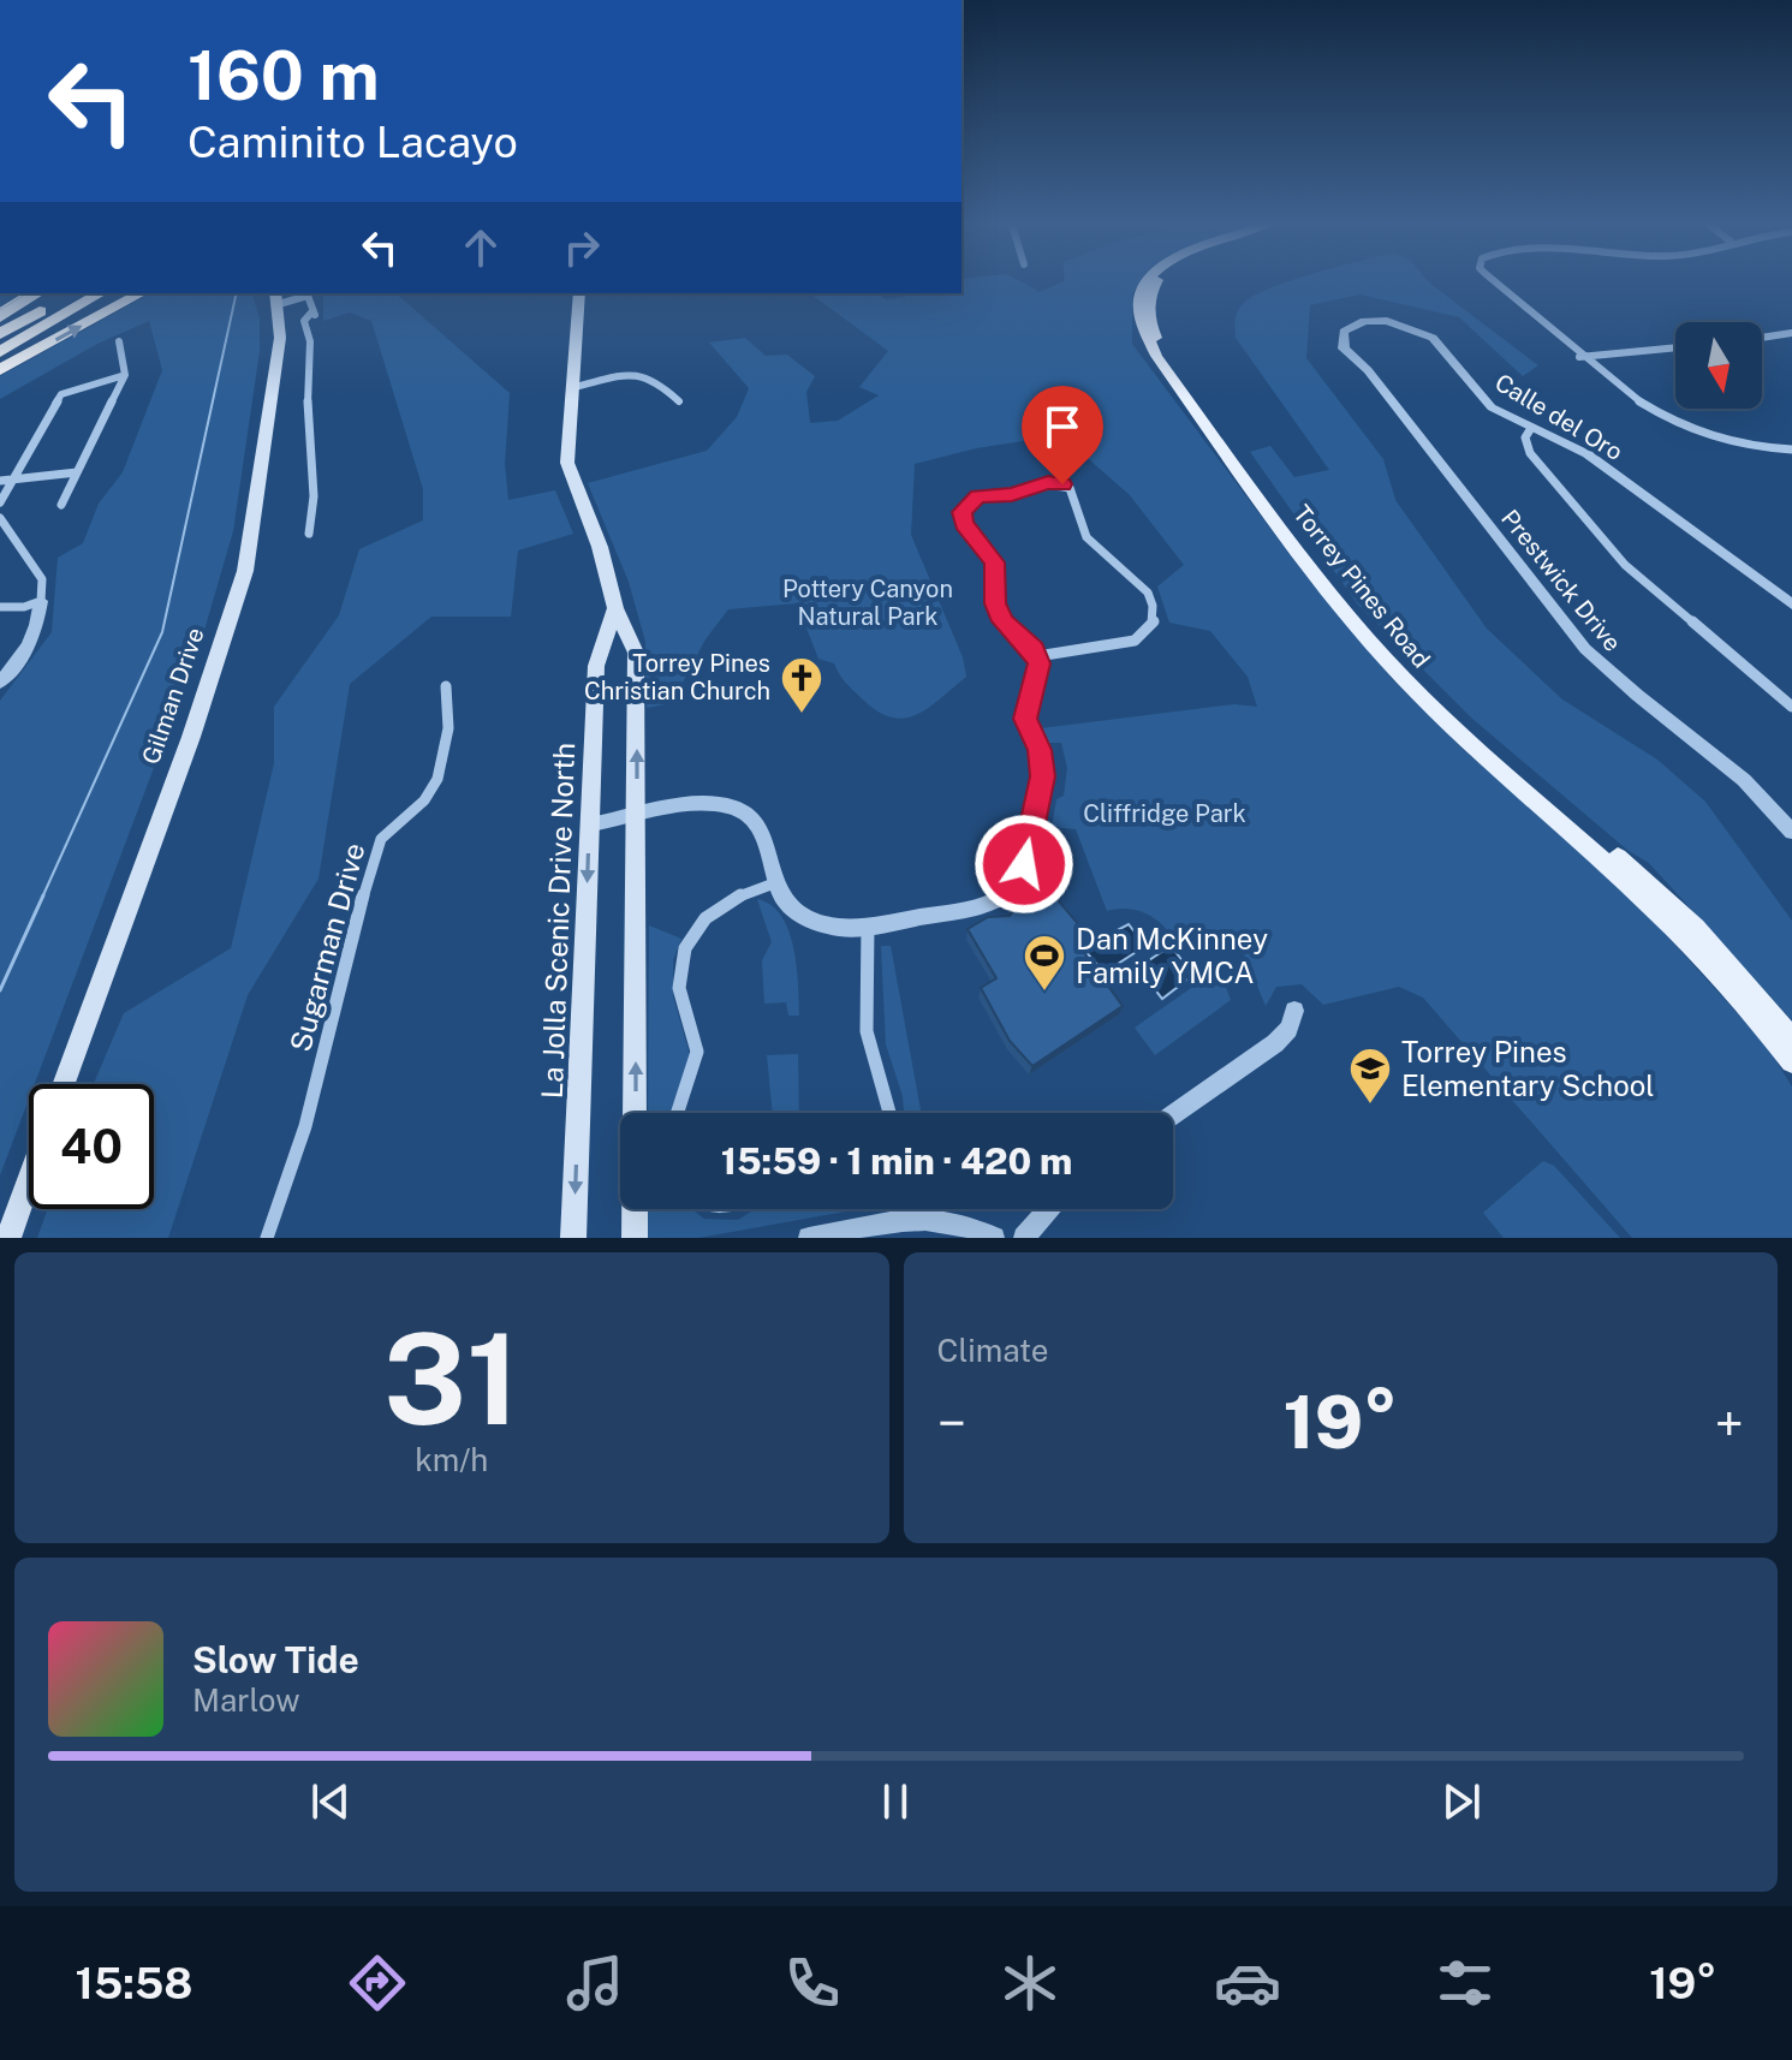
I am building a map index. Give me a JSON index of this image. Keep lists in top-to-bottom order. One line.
{"streets":{"main road":["Torrey Pines Road","Gilman Drive","La Jolla Scenic Drive North"],"street":["Calle del Oro","Prestwick Drive","Sugarman Drive"]},"crossings":[["Calle del Oro","Prestwick Drive"]],"parks":["Pottery Canyon Natural Park","Cliffridge Park"],"places":{"church":["Torrey Pines Christian Church"],"sports":["Dan McKinney Family YMCA"],"school or university":["Torrey Pines Elementary School"]},"north":"bottom","page":{"turn":["160 m","Caminito Lacayo"],"limit":"40","trip":"15:59 · 1 min · 420 m","tile":[["31","km/h"],"Climate"],"heat":["−","19°","+"],"song":["Slow Tide","Marlow"],"tabs":["15:58","19°"]}}
